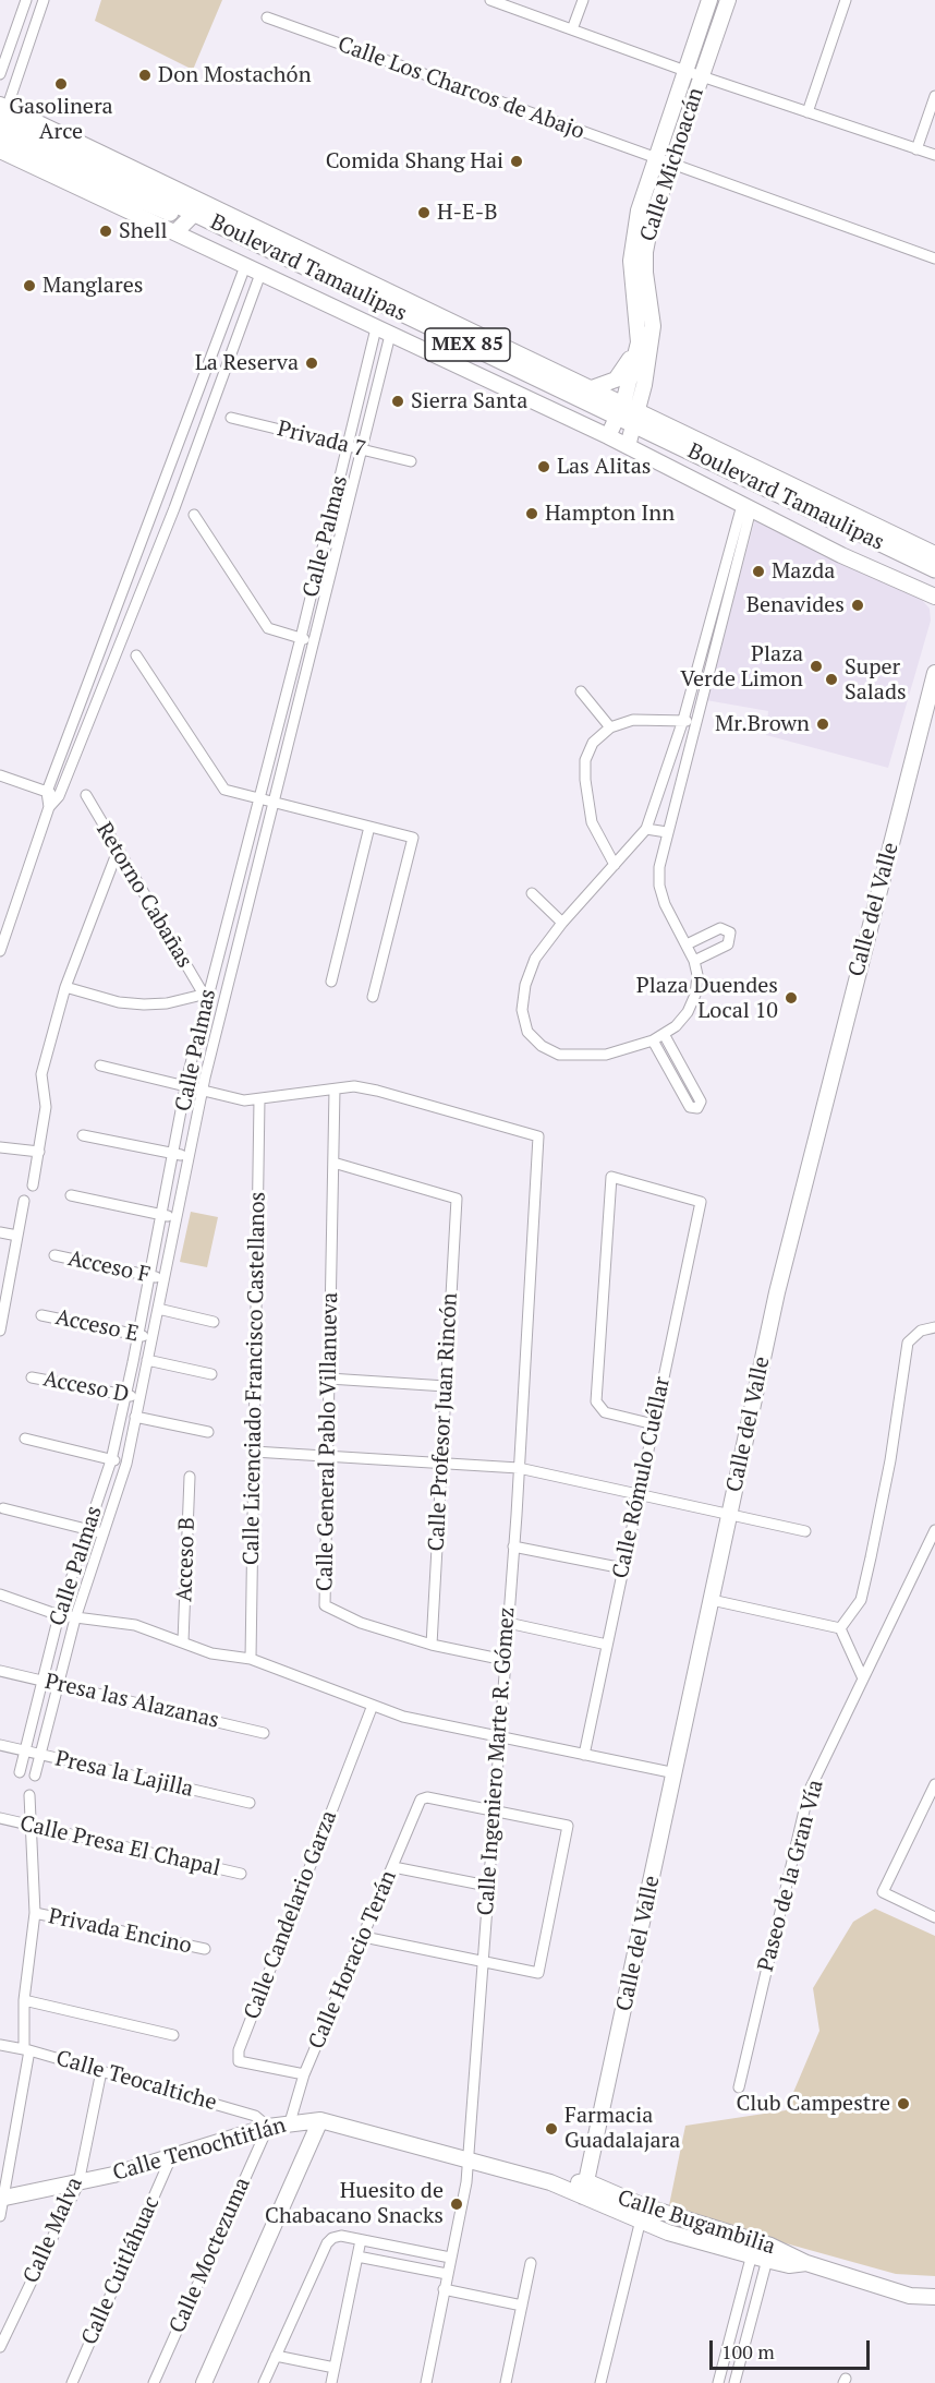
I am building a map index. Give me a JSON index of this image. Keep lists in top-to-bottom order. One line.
{"streets":{"main road":["Boulevard Tamaulipas","MEX 85"],"street":["Calle Los Charcos de Abajo","Calle Michoacán","Privada 7","Calle Palmas","Retorno Cabañas","Calle del Valle","Acceso F","Acceso E","Calle Licenciado Francisco Castellanos","Acceso D","Calle Profesor Juan Rincón","Calle General Pablo Villanueva","Calle Rómulo Cuéllar","Acceso B","Presa las Alazanas","Calle Ingeniero Marte R. Gómez","Presa la Lajilla","Calle Presa El Chapal","Paseo de la Gran Vía","Calle Candelario Garza","Privada Encino","Calle Horacio Terán","Calle Teocaltiche","Calle Tenochtitlán","Calle Bugambilia","Calle Malva","Calle Moctezuma","Calle Cuitláhuac"]},"crossings":[["Calle Los Charcos de Abajo","Calle Michoacán"],["Calle Michoacán","Boulevard Tamaulipas"],["Privada 7","Calle Palmas"],["Calle Palmas","Retorno Cabañas"],["Calle Palmas","Acceso F"],["Calle Palmas","Acceso E"],["Calle Palmas","Acceso D"],["Calle Palmas","Presa las Alazanas"],["Calle Palmas","Presa la Lajilla"],["Calle del Valle","Calle Tenochtitlán"],["Calle del Valle","Calle Bugambilia"],["Calle Profesor Juan Rincón","Calle General Pablo Villanueva"],["Calle General Pablo Villanueva","Calle Ingeniero Marte R. Gómez"],["Calle Ingeniero Marte R. Gómez","Calle Horacio Terán"],["Calle Ingeniero Marte R. Gómez","Calle Tenochtitlán"],["Calle Candelario Garza","Calle Horacio Terán"],["Calle Horacio Terán","Calle Tenochtitlán"],["Calle Teocaltiche","Calle Tenochtitlán"],["Calle Teocaltiche","Calle Malva"],["Calle Teocaltiche","Calle Moctezuma"],["Calle Tenochtitlán","Calle Bugambilia"],["Calle Tenochtitlán","Calle Malva"],["Calle Tenochtitlán","Calle Moctezuma"],["Calle Tenochtitlán","Calle Cuitláhuac"]],"places":["Don Mostachón","Gasolinera Arce","Comida Shang Hai","H-E-B","Shell","Manglares","La Reserva","Sierra Santa","Las Alitas","Hampton Inn","Mazda","Benavides","Plaza Verde Limon","Super Salads","Mr.Brown","Plaza Duendes Local 10","Club Campestre","Farmacia Guadalajara","Huesito de Chabacano Snacks"],"scale_bar":"100 m"}
